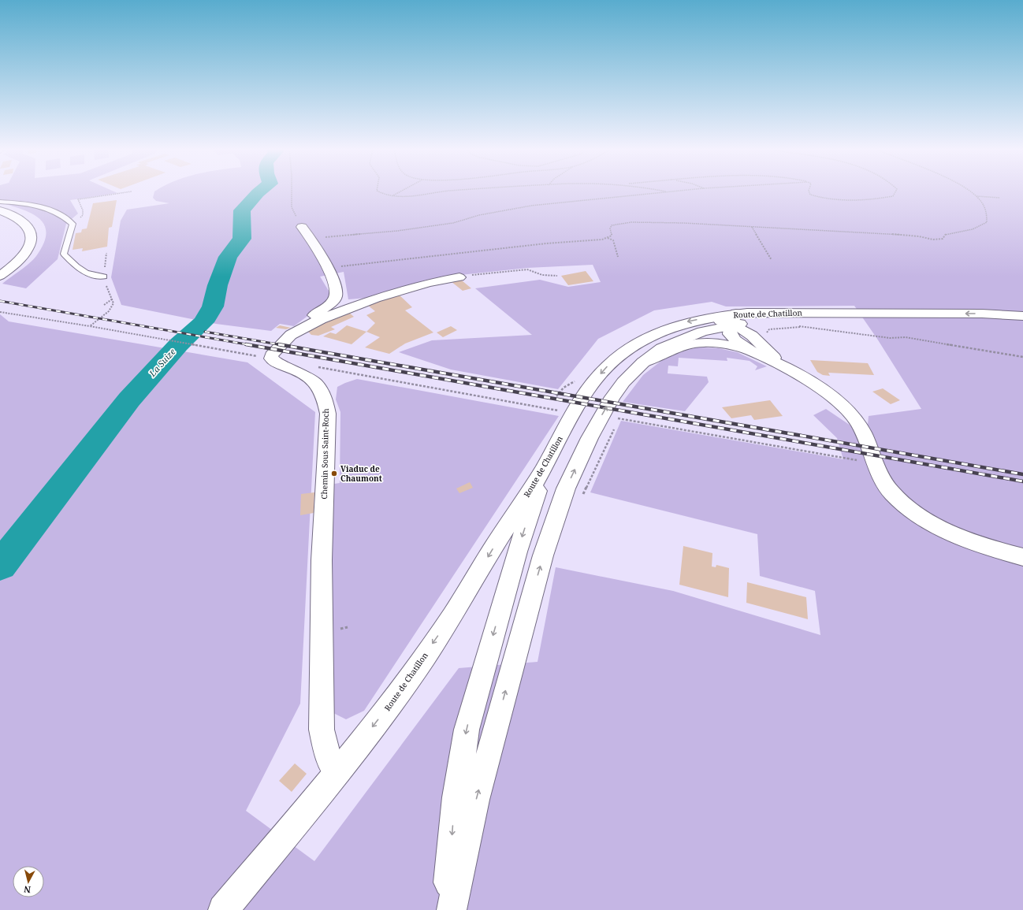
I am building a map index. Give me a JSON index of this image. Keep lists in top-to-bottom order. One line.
{"streets":{"main road":["Route de Chatillon","Chemin Sous Saint-Roch"]},"crossings":[["Route de Chatillon","Chemin Sous Saint-Roch"]],"water":["La Suize"],"places":["Viaduc de Chaumont"],"north":"bottom"}
